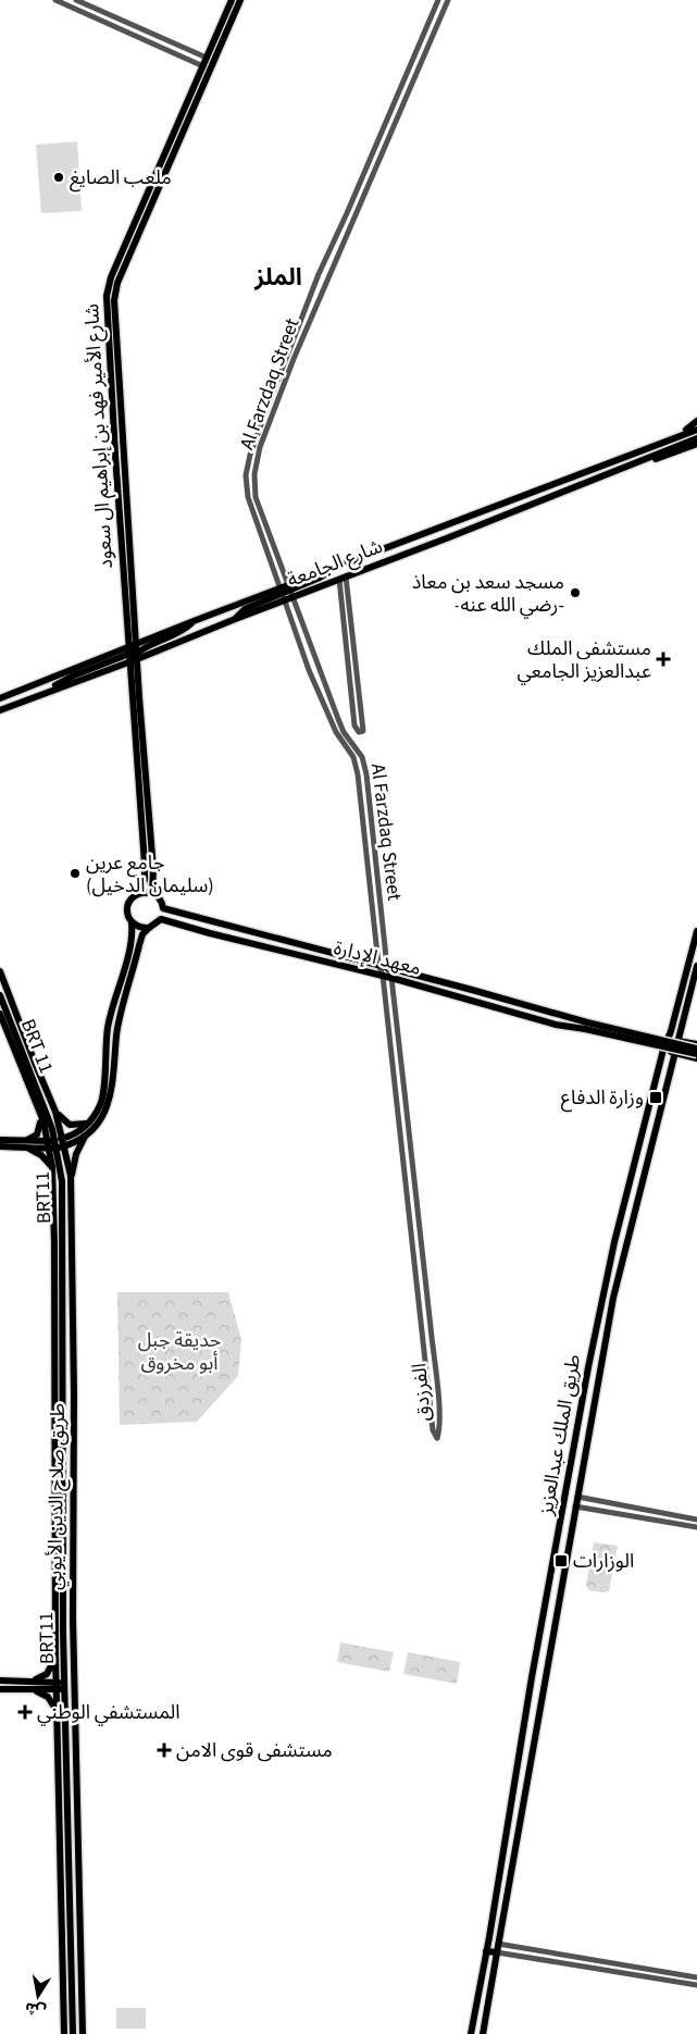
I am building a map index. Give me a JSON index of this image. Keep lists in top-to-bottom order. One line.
{"streets":{"main road":["شارع الأمير فهد بن إبراهيم ال سعود","شارع الجامعة","معهد الإدارة","BRT 11","BRT11","طريق الملك عبدالعزيز","طريق صلاح الدين الأيوبي"],"street":["Al Farzdaq Street","الفرزدق"]},"crossings":[["Al Farzdaq Street","شارع الجامعة"],["Al Farzdaq Street","معهد الإدارة"],["Al Farzdaq Street","الفرزدق"],["شارع الأمير فهد بن إبراهيم ال سعود","شارع الجامعة"],["شارع الأمير فهد بن إبراهيم ال سعود","معهد الإدارة"],["معهد الإدارة","الفرزدق"],["BRT 11","طريق صلاح الدين الأيوبي"],["BRT11","طريق صلاح الدين الأيوبي"]],"districts":["الملز"],"parks":["حديقة جبل أبو مخروق"],"places":{"other":["ملعب الصايغ","مسجد سعد بن معاذ -رضي الله عنه-","جامع عرين (سليمان الدخيل)"],"health":["مستشفى الملك عبدالعزيز الجامعي","المستشفي الوطني","مستشفى قوى الامن"],"transit":["وزارة الدفاع","الوزارات"]},"north":"bottom"}
